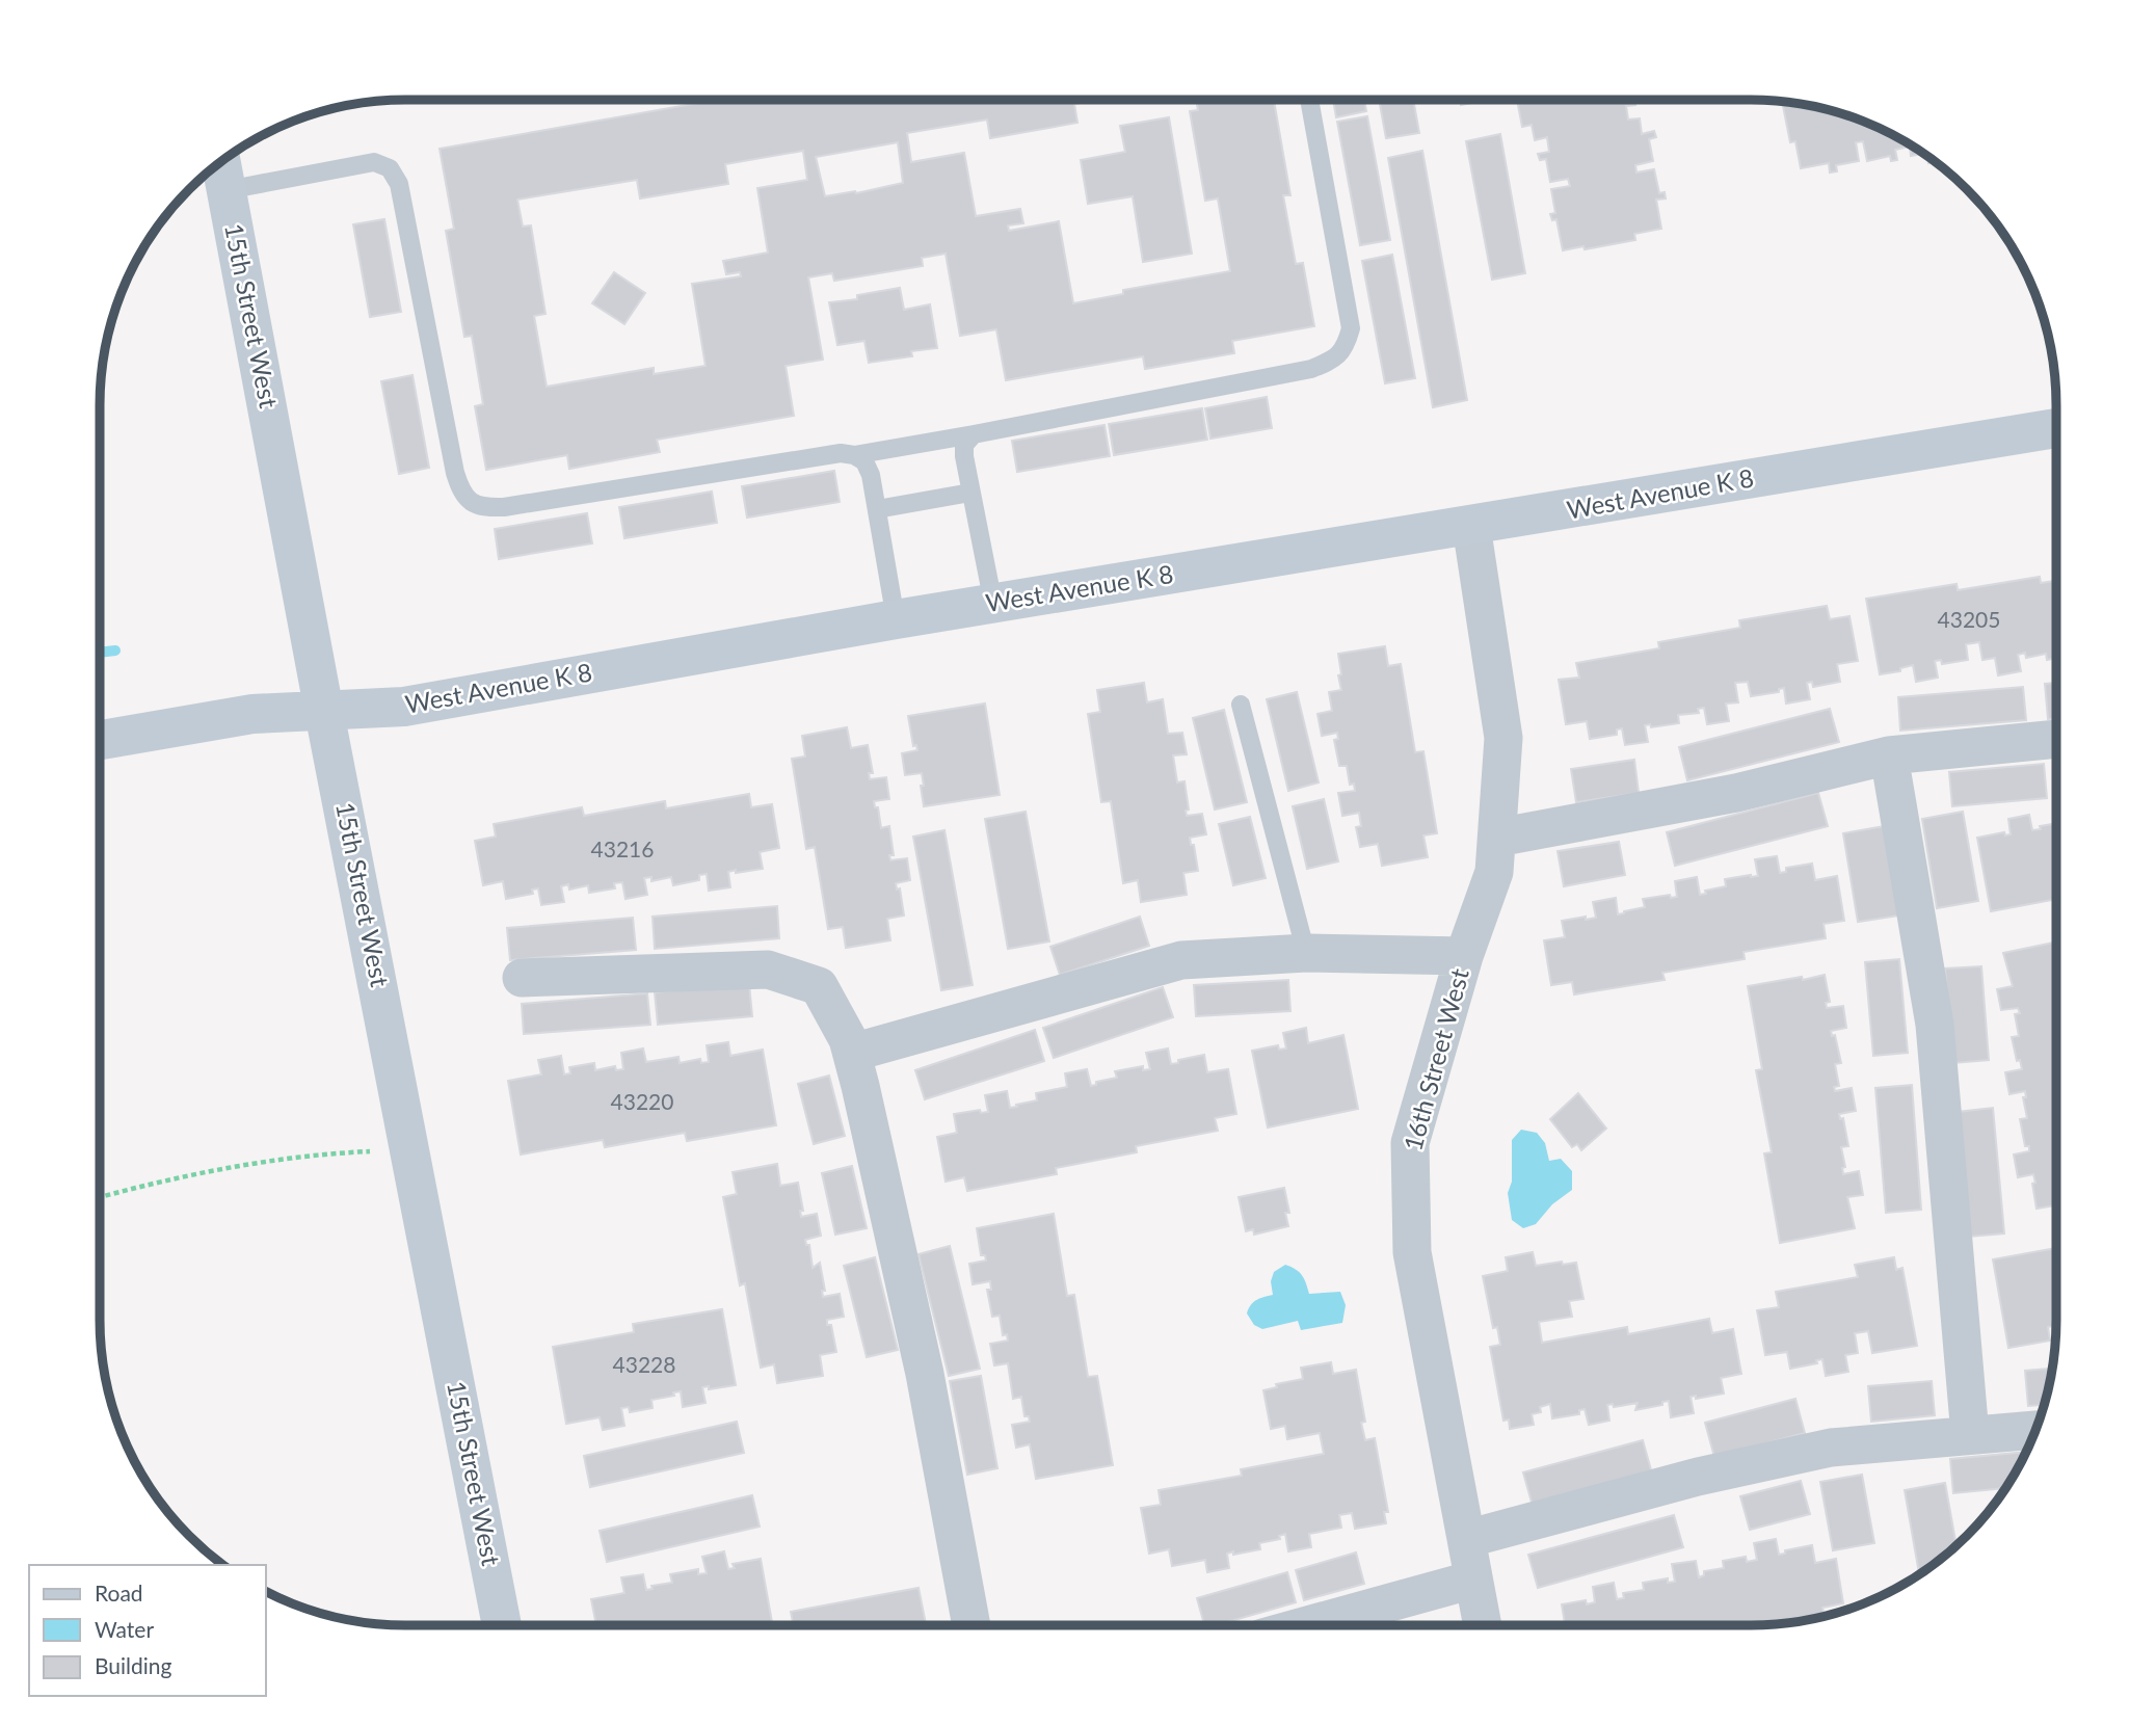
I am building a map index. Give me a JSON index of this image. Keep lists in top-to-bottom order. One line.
{"streets":{"street":["15th Street West","West Avenue K 8","16th Street West"]},"crossings":[["15th Street West","West Avenue K 8"],["West Avenue K 8","16th Street West"]],"house_numbers":["43205","43216","43220","43228"],"legend":["Road","Water","Building"]}
